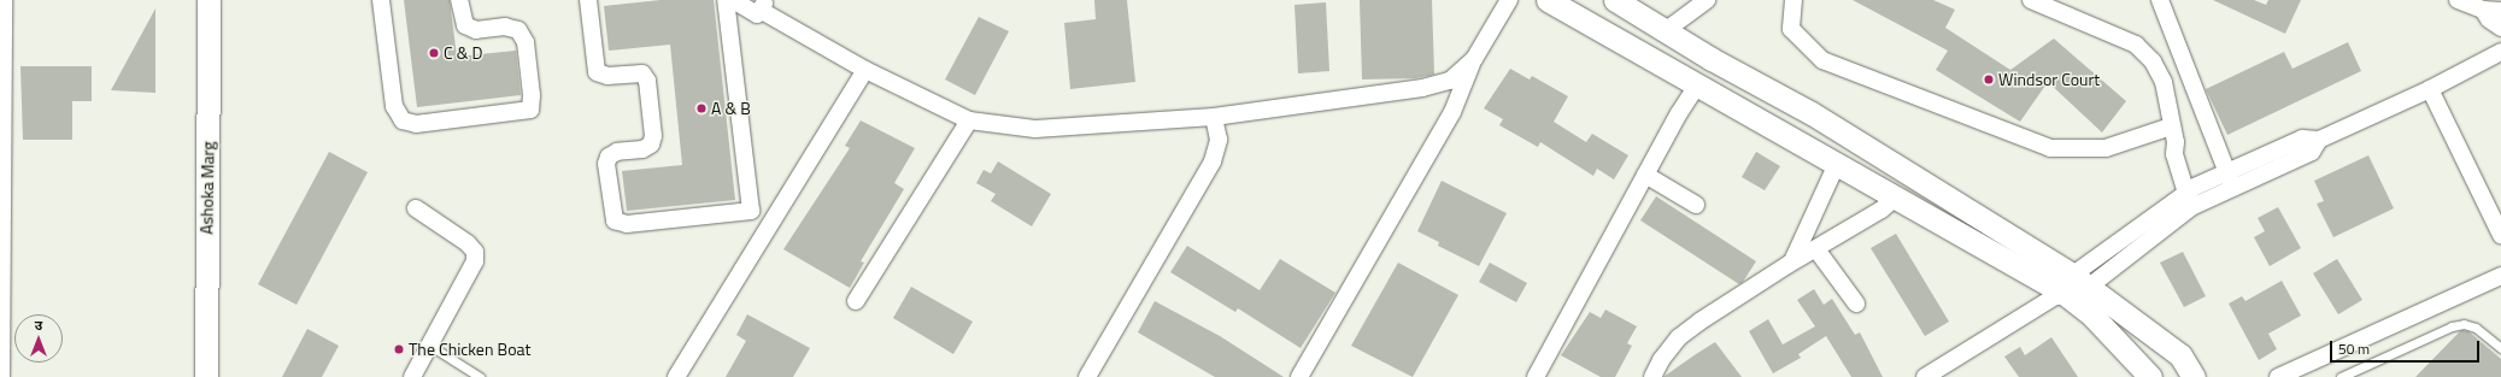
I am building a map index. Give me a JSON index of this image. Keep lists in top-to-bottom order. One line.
{"streets":{"street":["Ashoka Marg"]},"places":["C & D","Windsor Court","A & B","The Chicken Boat"],"scale_bar":"50 m","north":"top"}
